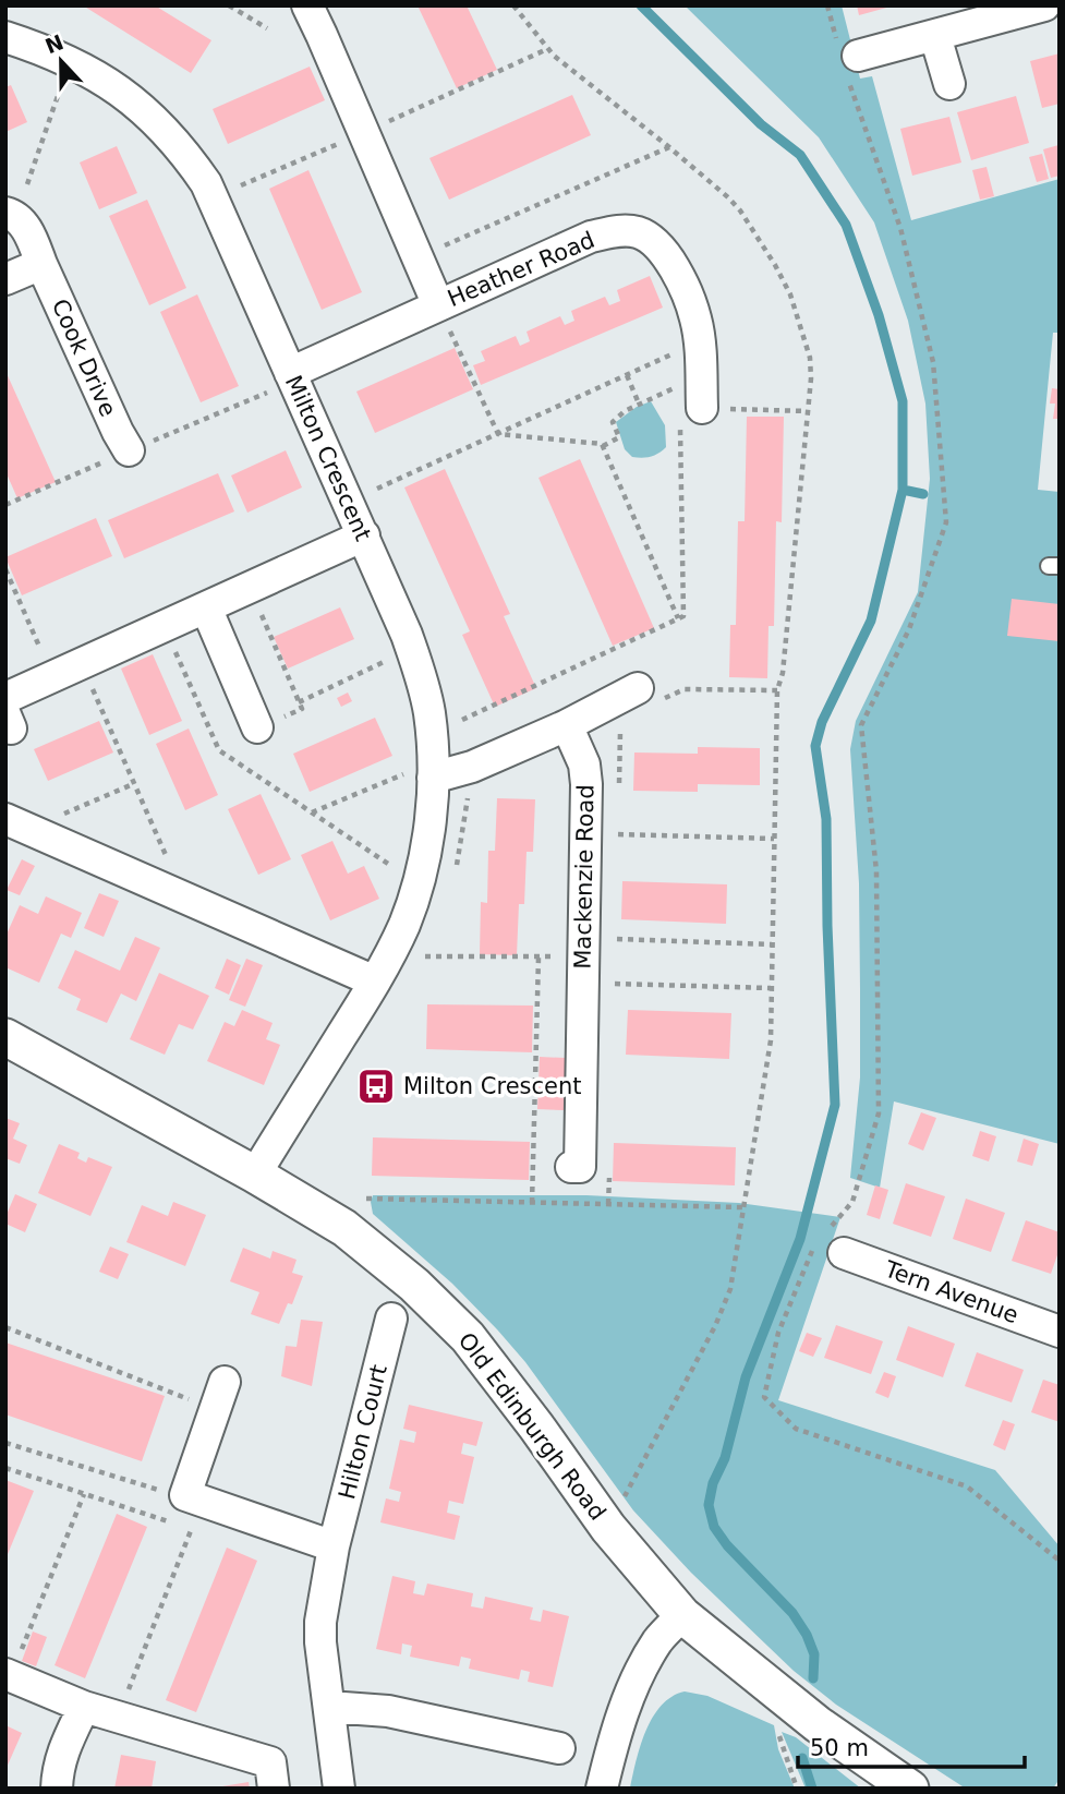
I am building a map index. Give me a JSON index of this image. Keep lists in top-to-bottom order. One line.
{"streets":{"street":["Heather Road","Cook Drive","Milton Crescent","Mackenzie Road","Tern Avenue","Old Edinburgh Road","Hilton Court"]},"crossings":[["Heather Road","Milton Crescent"],["Milton Crescent","Old Edinburgh Road"]],"places":{"bus stop":["Milton Crescent"]},"scale_bar":"50 m","north":"top"}
